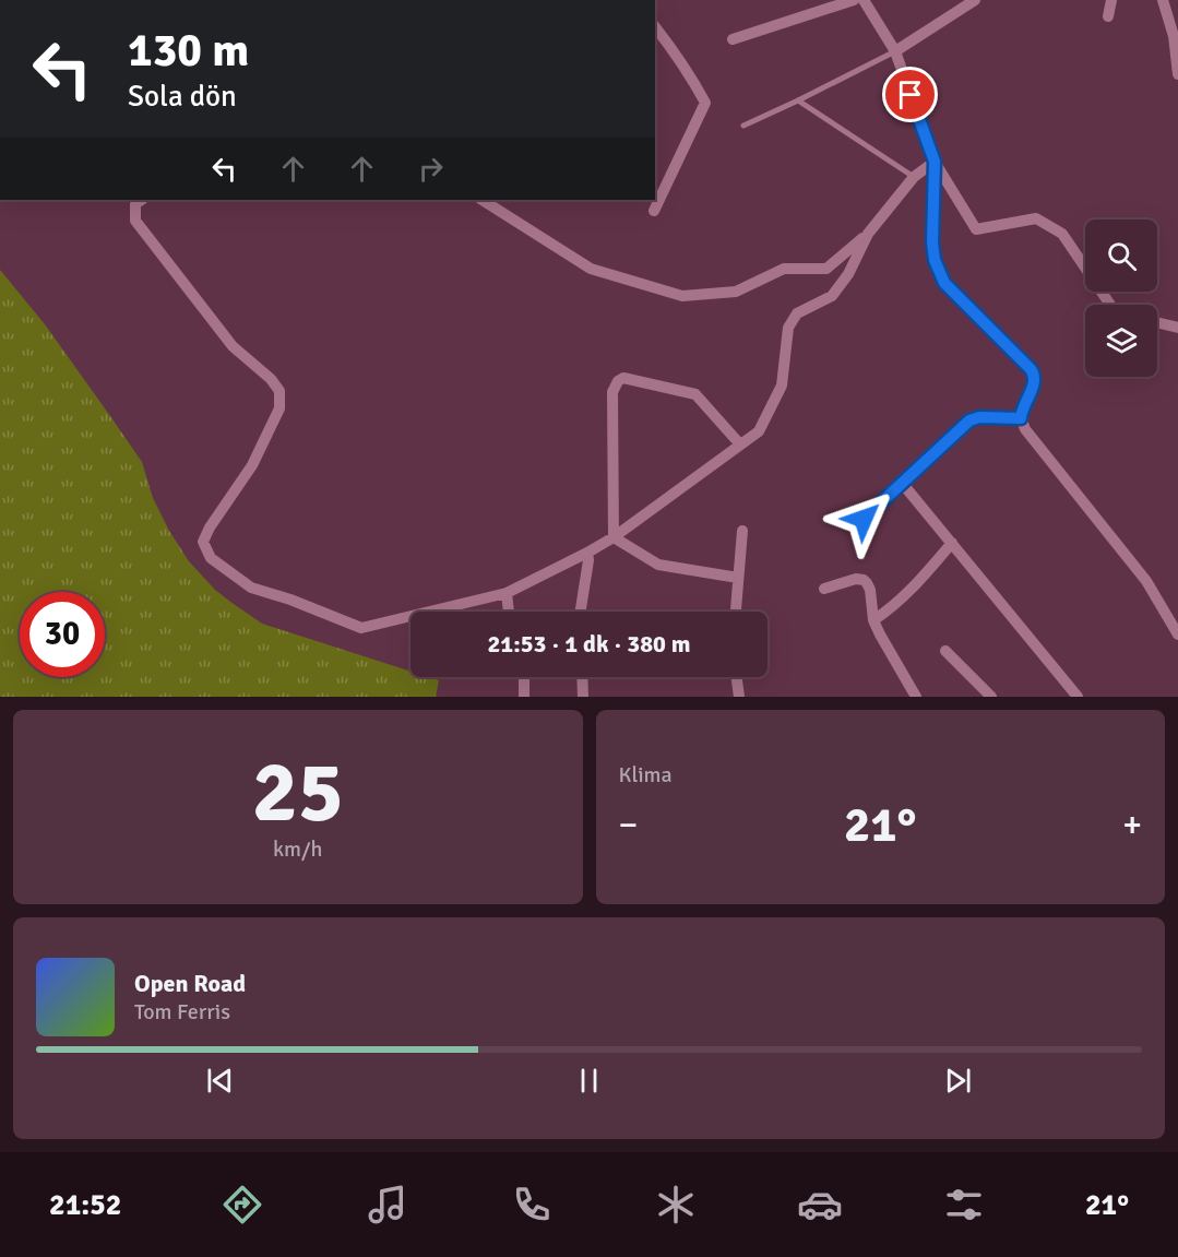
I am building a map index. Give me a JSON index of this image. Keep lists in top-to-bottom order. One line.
{"page":{"turn":["130 m","Sola dön"],"limit":"30","trip":"21:53 · 1 dk · 380 m","tile":[["25","km/h"],"Klima"],"heat":["−","21°","+"],"song":["Open Road","Tom Ferris"],"tabs":["21:52","21°"]}}
